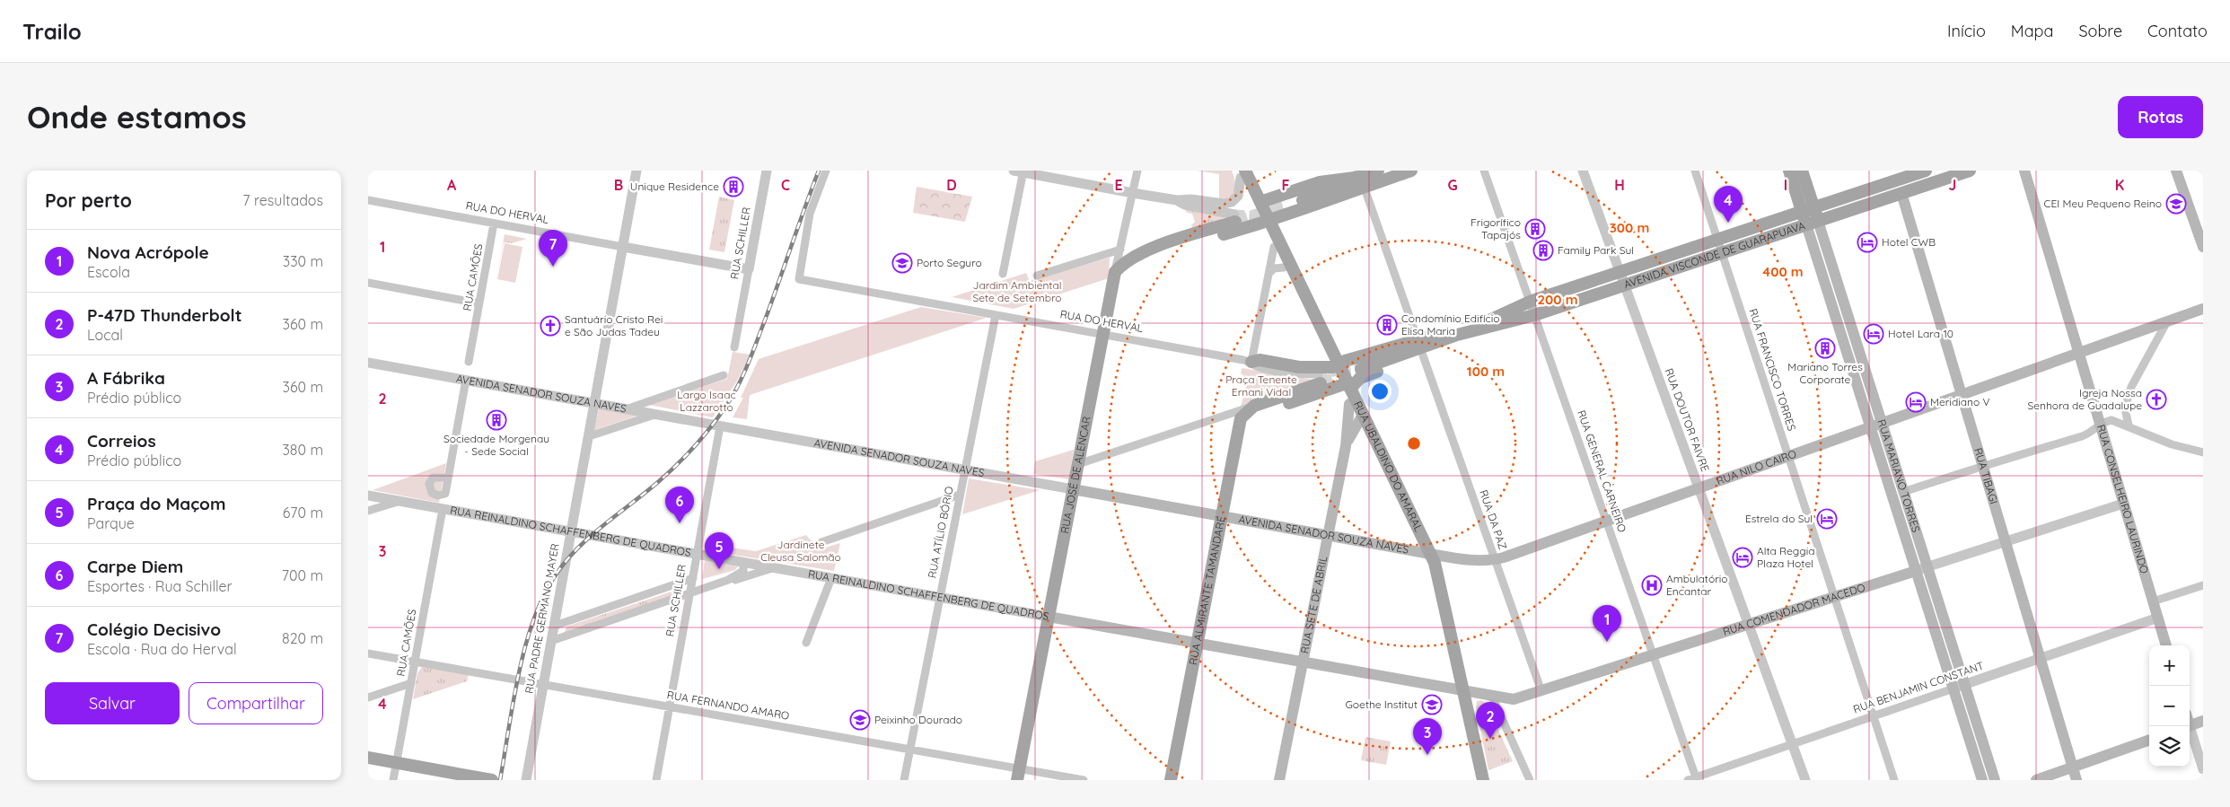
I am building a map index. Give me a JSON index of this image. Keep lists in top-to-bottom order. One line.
{"streets":{"main road":["AVENIDA VISCONDE DE GUARAPUAVA","AVENIDA SENADOR SOUZA NAVES","RUA UBALDINO DO AMARAL","RUA NILO CAIRO","RUA JOSÉ DE ALENCAR","RUA MARIANO TORRES","RUA TIBAGI","RUA CONSELHEIRO LAURINDO","RUA REINALDINO SCHAFFENBERG DE QUADROS","RUA ALMIRANTE TAMANDARÉ","RUA SETE DE ABRIL","RUA COMENDADOR MACEDO"],"street":["RUA DO HERVAL","RUA SCHILLER","RUA CAMÕES","RUA FRANCISCO TORRES","RUA DOUTOR FAIVRE","RUA GENERAL CARNEIRO","RUA DA PAZ","RUA ATÍLIO BÓRIO","RUA PADRE GERMANO MAYER","RUA BENJAMIN CONSTANT","RUA FERNANDO AMARO"]},"crossings":[["RUA DO HERVAL","RUA SCHILLER"],["RUA DO HERVAL","RUA CAMÕES"],["RUA DO HERVAL","RUA JOSÉ DE ALENCAR"],["RUA DO HERVAL","RUA ATÍLIO BÓRIO"],["RUA DO HERVAL","RUA PADRE GERMANO MAYER"],["RUA SCHILLER","AVENIDA SENADOR SOUZA NAVES"],["RUA SCHILLER","RUA REINALDINO SCHAFFENBERG DE QUADROS"],["RUA SCHILLER","RUA FERNANDO AMARO"],["AVENIDA VISCONDE DE GUARAPUAVA","RUA FRANCISCO TORRES"],["AVENIDA VISCONDE DE GUARAPUAVA","RUA DOUTOR FAIVRE"],["AVENIDA VISCONDE DE GUARAPUAVA","RUA GENERAL CARNEIRO"],["AVENIDA VISCONDE DE GUARAPUAVA","RUA MARIANO TORRES"],["AVENIDA VISCONDE DE GUARAPUAVA","RUA TIBAGI"],["RUA CAMÕES","RUA REINALDINO SCHAFFENBERG DE QUADROS"],["RUA CAMÕES","RUA FERNANDO AMARO"],["RUA FRANCISCO TORRES","RUA NILO CAIRO"],["RUA FRANCISCO TORRES","RUA COMENDADOR MACEDO"],["RUA FRANCISCO TORRES","RUA BENJAMIN CONSTANT"],["AVENIDA SENADOR SOUZA NAVES","RUA UBALDINO DO AMARAL"],["AVENIDA SENADOR SOUZA NAVES","RUA NILO CAIRO"],["AVENIDA SENADOR SOUZA NAVES","RUA JOSÉ DE ALENCAR"],["AVENIDA SENADOR SOUZA NAVES","RUA ATÍLIO BÓRIO"],["AVENIDA SENADOR SOUZA NAVES","RUA ALMIRANTE TAMANDARÉ"],["AVENIDA SENADOR SOUZA NAVES","RUA SETE DE ABRIL"],["AVENIDA SENADOR SOUZA NAVES","RUA PADRE GERMANO MAYER"],["RUA DOUTOR FAIVRE","RUA NILO CAIRO"],["RUA DOUTOR FAIVRE","RUA COMENDADOR MACEDO"],["RUA DOUTOR FAIVRE","RUA BENJAMIN CONSTANT"],["RUA UBALDINO DO AMARAL","RUA NILO CAIRO"],["RUA UBALDINO DO AMARAL","RUA REINALDINO SCHAFFENBERG DE QUADROS"],["RUA UBALDINO DO AMARAL","RUA SETE DE ABRIL"],["RUA UBALDINO DO AMARAL","RUA COMENDADOR MACEDO"],["RUA NILO CAIRO","RUA GENERAL CARNEIRO"],["RUA NILO CAIRO","RUA MARIANO TORRES"],["RUA NILO CAIRO","RUA TIBAGI"],["RUA NILO CAIRO","RUA CONSELHEIRO LAURINDO"],["RUA NILO CAIRO","RUA DA PAZ"],["RUA GENERAL CARNEIRO","RUA COMENDADOR MACEDO"],["RUA GENERAL CARNEIRO","RUA BENJAMIN CONSTANT"],["RUA JOSÉ DE ALENCAR","RUA REINALDINO SCHAFFENBERG DE QUADROS"],["RUA JOSÉ DE ALENCAR","RUA FERNANDO AMARO"],["RUA MARIANO TORRES","RUA COMENDADOR MACEDO"],["RUA MARIANO TORRES","RUA BENJAMIN CONSTANT"],["RUA TIBAGI","RUA COMENDADOR MACEDO"],["RUA TIBAGI","RUA BENJAMIN CONSTANT"],["RUA CONSELHEIRO LAURINDO","RUA COMENDADOR MACEDO"],["RUA CONSELHEIRO LAURINDO","RUA BENJAMIN CONSTANT"],["RUA DA PAZ","RUA COMENDADOR MACEDO"],["RUA REINALDINO SCHAFFENBERG DE QUADROS","RUA ATÍLIO BÓRIO"],["RUA REINALDINO SCHAFFENBERG DE QUADROS","RUA ALMIRANTE TAMANDARÉ"],["RUA REINALDINO SCHAFFENBERG DE QUADROS","RUA SETE DE ABRIL"],["RUA REINALDINO SCHAFFENBERG DE QUADROS","RUA COMENDADOR MACEDO"],["RUA REINALDINO SCHAFFENBERG DE QUADROS","RUA PADRE GERMANO MAYER"],["RUA ATÍLIO BÓRIO","RUA FERNANDO AMARO"],["RUA PADRE GERMANO MAYER","RUA FERNANDO AMARO"]],"parks":["Jardim Ambiental Sete de Setembro","Praça Tenente Ernani Vidal","Largo Isaac Lazzarotto","Jardinete Cleusa Salomão"],"places":{"building":["Unique Residence","Frigorífico Tapajós","Family Park Sul","Condomínio Edifício Elisa Maria","Mariano Torres Corporate","Sociedade Morgenau - Sede Social"],"school or university":["CEI Meu Pequeno Reino","Porto Seguro","Goethe Institut","Peixinho Dourado"],"hotel":["Hotel CWB","Hotel Lara 10","Meridiano V","Estrela do Sul","Alta Reggia Plaza Hotel"],"church":["Santuário Cristo Rei e São Judas Tadeu","Igreja Nossa Senhora de Guadalupe"],"hospital":["Ambulatório Encantar"]},"page":{"header":"Trailo","nav":["Início","Mapa","Sobre","Contato"],"buttons":["Rotas",["Salvar","Compartilhar"]],"title":"Onde estamos","heading":["Por perto","7 resultados"],"pins":["4","7","6","5","1","2","3"],"list":[{"mark":"1","name":"Nova Acrópole","note":"Escola","value":"330 m"},{"mark":"2","name":"P-47D Thunderbolt","note":"Local","value":"360 m"},{"mark":"3","name":"A Fábrika","note":"Prédio público","value":"360 m"},{"mark":"4","name":"Correios","note":"Prédio público","value":"380 m"},{"mark":"5","name":"Praça do Maçom","note":"Parque","value":"670 m"},{"mark":"6","name":"Carpe Diem","note":"Esportes · Rua Schiller","value":"700 m"},{"mark":"7","name":"Colégio Decisivo","note":"Escola · Rua do Herval","value":"820 m"}],"map_buttons":["+","−"]},"grid":{"columns":["A","B","C","D","E","F","G","H","I","J","K"],"rows":["1","2","3","4"]},"rings":["300 m","400 m","200 m","100 m"]}
